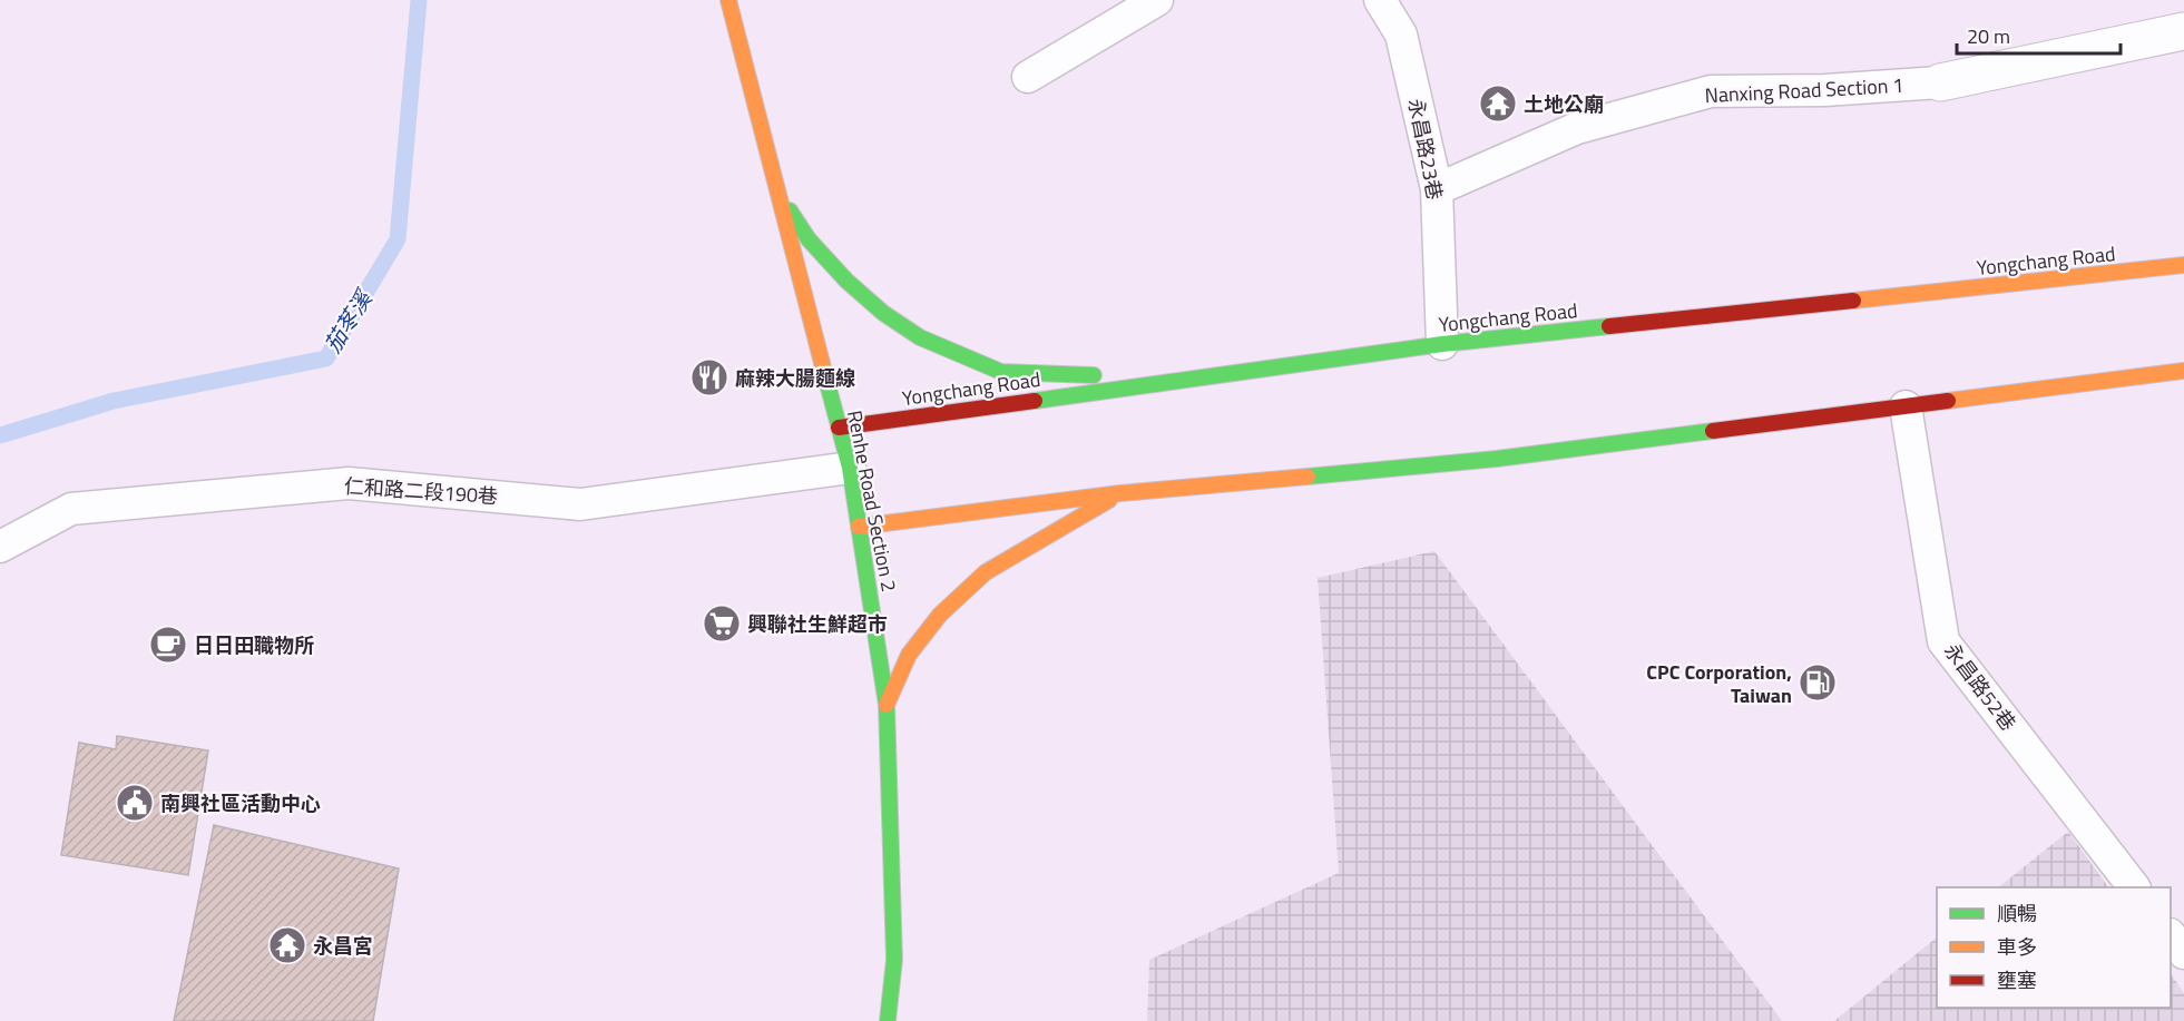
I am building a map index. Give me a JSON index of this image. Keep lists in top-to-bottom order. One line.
{"streets":{"main road":["Yongchang Road","Renhe Road Section 2"],"street":["Nanxing Road Section 1"],"lane":["永昌路23巷","仁和路二段190巷","永昌路52巷"]},"crossings":[["Nanxing Road Section 1","永昌路23巷"],["永昌路23巷","Yongchang Road"],["Yongchang Road","Renhe Road Section 2"],["仁和路二段190巷","Renhe Road Section 2"]],"water":["茄苳溪"],"places":{"temple":["土地公廟","永昌宮"],"restaurant":["麻辣大腸麵線"],"supermarket":["興聯社生鮮超市"],"cafe":["日日田職物所"],"fuel station":["CPC Corporation, Taiwan"],"public building":["南興社區活動中心"]},"legend":["順暢","車多","壅塞"],"scale_bar":"20 m"}
